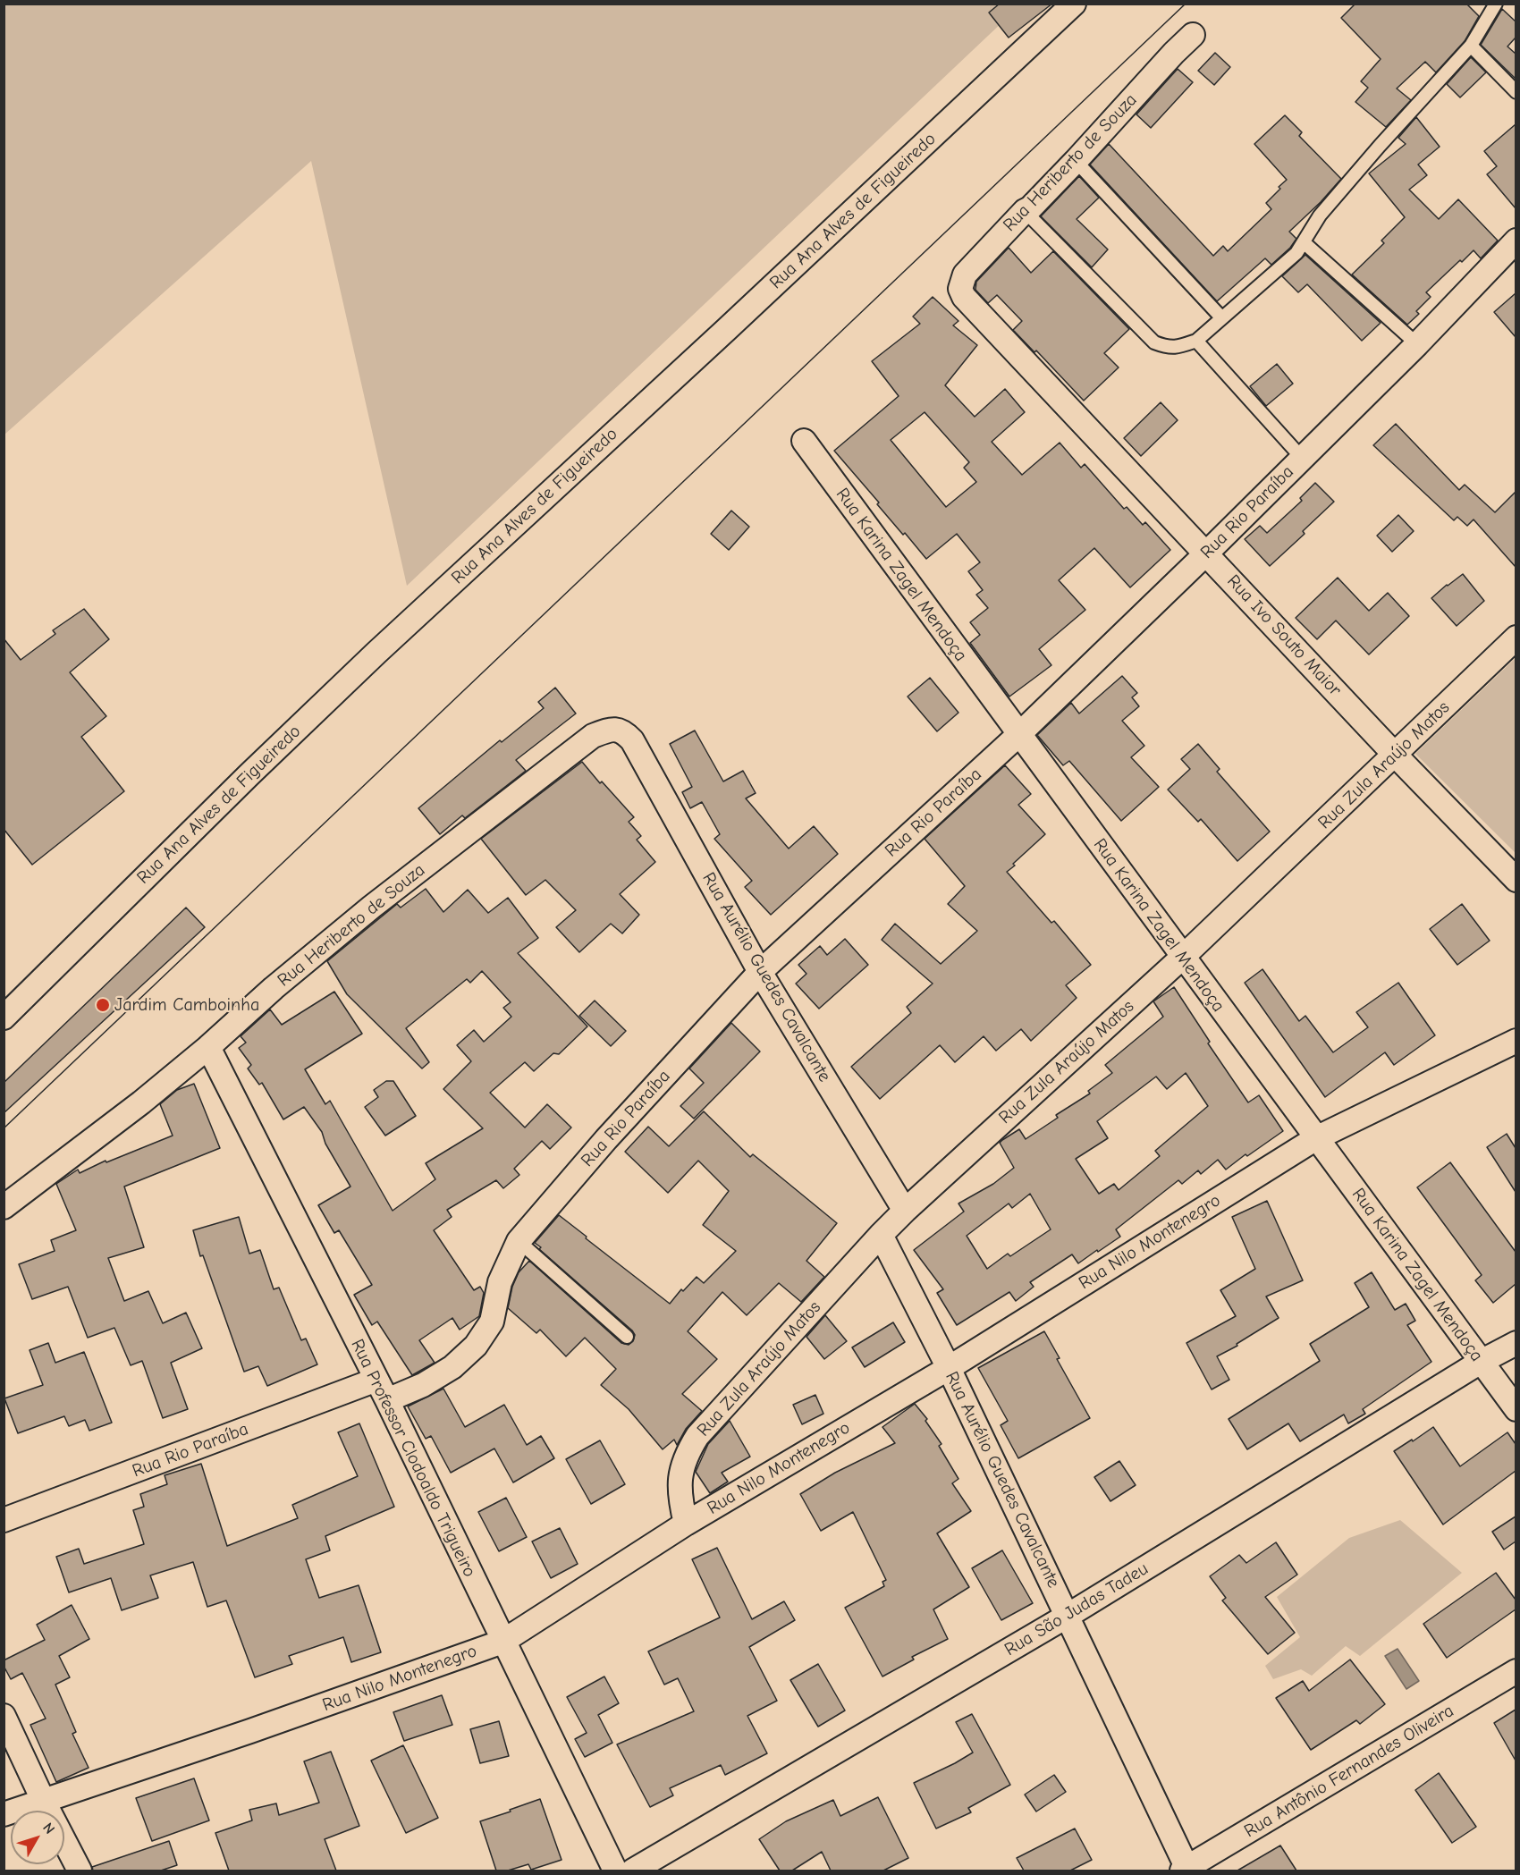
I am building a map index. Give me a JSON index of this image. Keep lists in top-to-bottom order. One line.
{"streets":{"street":["Rua Heriberto de Souza","Rua Ana Alves de Figueiredo","Rua Rio Paraíba","Rua Karina Zagel Mendoça","Rua Ivo Souto Maior","Rua Zula Araújo Matos","Rua Aurélio Guedes Cavalcante","Rua Nilo Montenegro","Rua Professor Clodoaldo Trigueiro","Rua São Judas Tadeu","Rua Antônio Fernandes Oliveira"]},"crossings":[["Rua Heriberto de Souza","Rua Ivo Souto Maior"],["Rua Heriberto de Souza","Rua Aurélio Guedes Cavalcante"],["Rua Heriberto de Souza","Rua Professor Clodoaldo Trigueiro"],["Rua Rio Paraíba","Rua Karina Zagel Mendoça"],["Rua Rio Paraíba","Rua Ivo Souto Maior"],["Rua Rio Paraíba","Rua Aurélio Guedes Cavalcante"],["Rua Rio Paraíba","Rua Professor Clodoaldo Trigueiro"],["Rua Karina Zagel Mendoça","Rua Zula Araújo Matos"],["Rua Karina Zagel Mendoça","Rua Nilo Montenegro"],["Rua Karina Zagel Mendoça","Rua São Judas Tadeu"],["Rua Ivo Souto Maior","Rua Zula Araújo Matos"],["Rua Zula Araújo Matos","Rua Aurélio Guedes Cavalcante"],["Rua Zula Araújo Matos","Rua Nilo Montenegro"],["Rua Aurélio Guedes Cavalcante","Rua Nilo Montenegro"],["Rua Aurélio Guedes Cavalcante","Rua São Judas Tadeu"],["Rua Aurélio Guedes Cavalcante","Rua Antônio Fernandes Oliveira"],["Rua Nilo Montenegro","Rua Professor Clodoaldo Trigueiro"]],"places":["Jardim Camboinha"],"north":"top right"}
